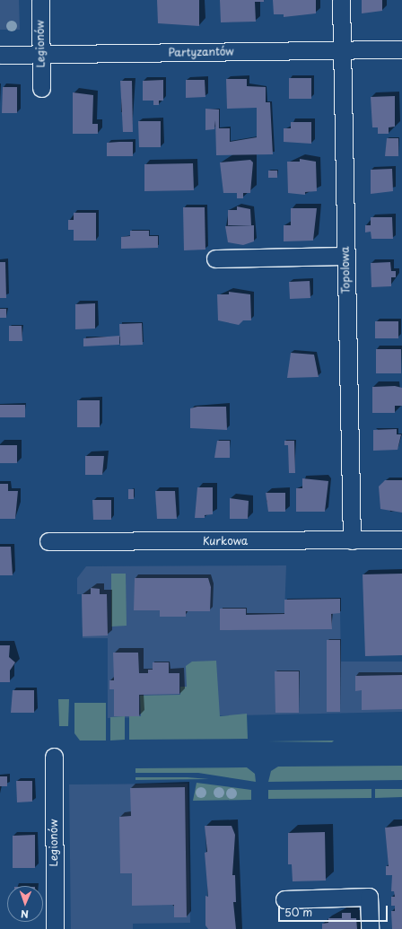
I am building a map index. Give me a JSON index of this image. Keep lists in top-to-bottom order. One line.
{"streets":{"street":["Legionów","Partyzantów","Topolowa","Kurkowa"]},"crossings":[["Legionów","Partyzantów"],["Partyzantów","Topolowa"],["Topolowa","Kurkowa"]],"scale_bar":"50 m","north":"bottom"}
